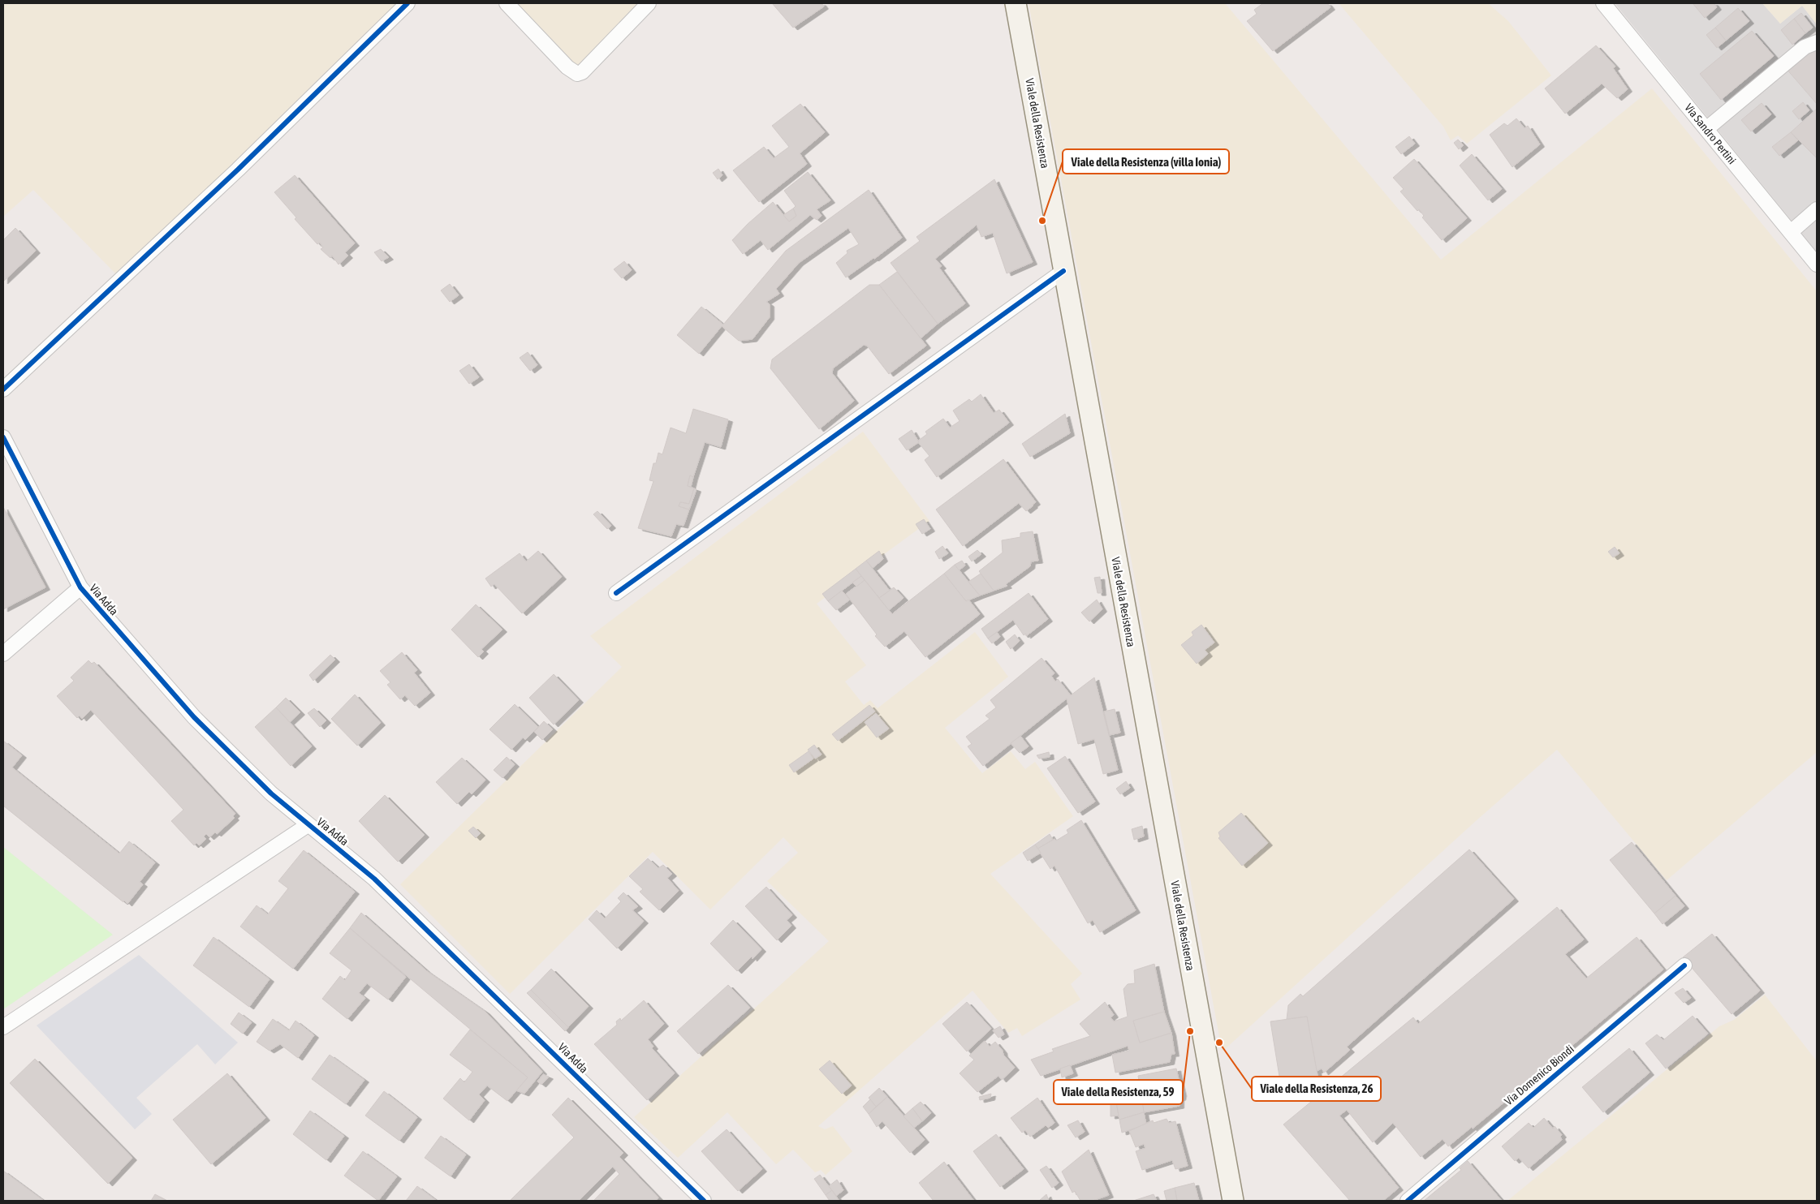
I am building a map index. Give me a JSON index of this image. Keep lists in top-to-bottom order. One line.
{"streets":{"main road":["Viale della Resistenza"],"street":["Via Sandro Pertini","Via Adda","Via Domenico Biondi"]},"places":["Viale della Resistenza (villa Ionia)","Viale della Resistenza, 59","Viale della Resistenza, 26"]}
